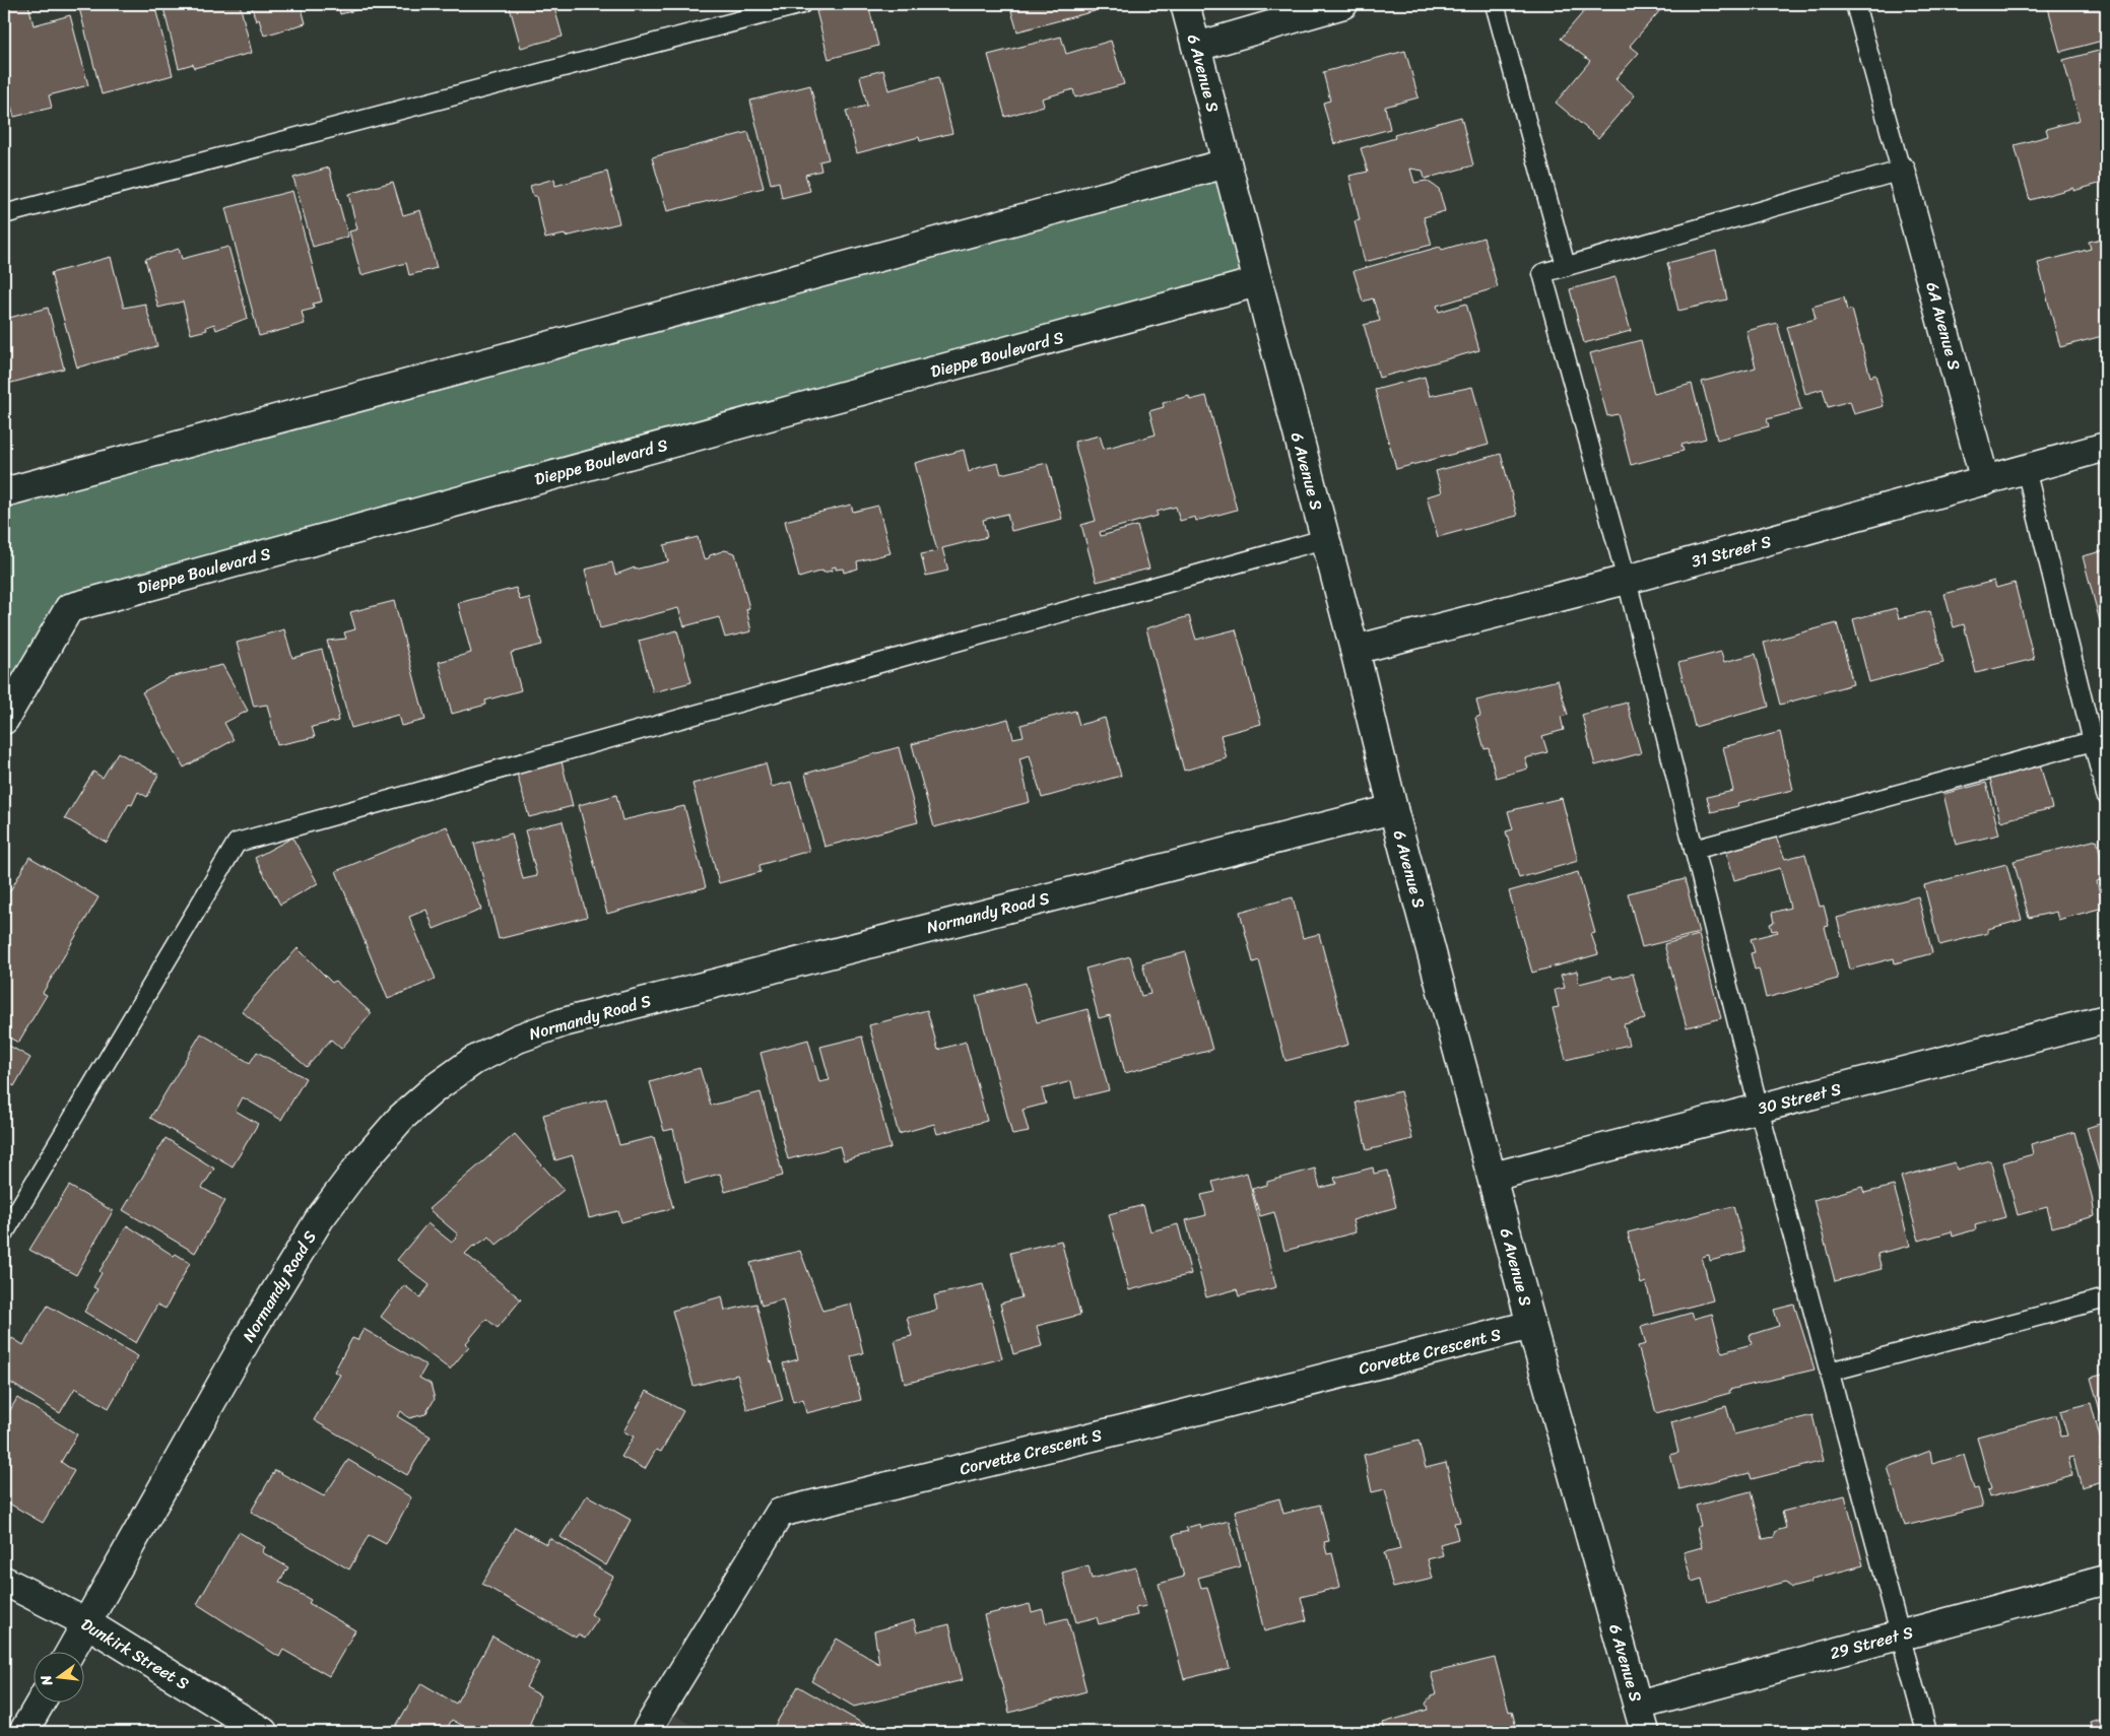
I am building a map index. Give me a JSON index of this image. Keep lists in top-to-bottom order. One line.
{"streets":{"street":["6 Avenue S","6A Avenue S","Dieppe Boulevard S","31 Street S","Normandy Road S","30 Street S","Corvette Crescent S","29 Street S","Dunkirk Street S"]},"crossings":[["6 Avenue S","Dieppe Boulevard S"],["6 Avenue S","31 Street S"],["6 Avenue S","Normandy Road S"],["6 Avenue S","30 Street S"],["6 Avenue S","Corvette Crescent S"],["6 Avenue S","29 Street S"],["6A Avenue S","31 Street S"],["Normandy Road S","Dunkirk Street S"]],"north":"left"}
